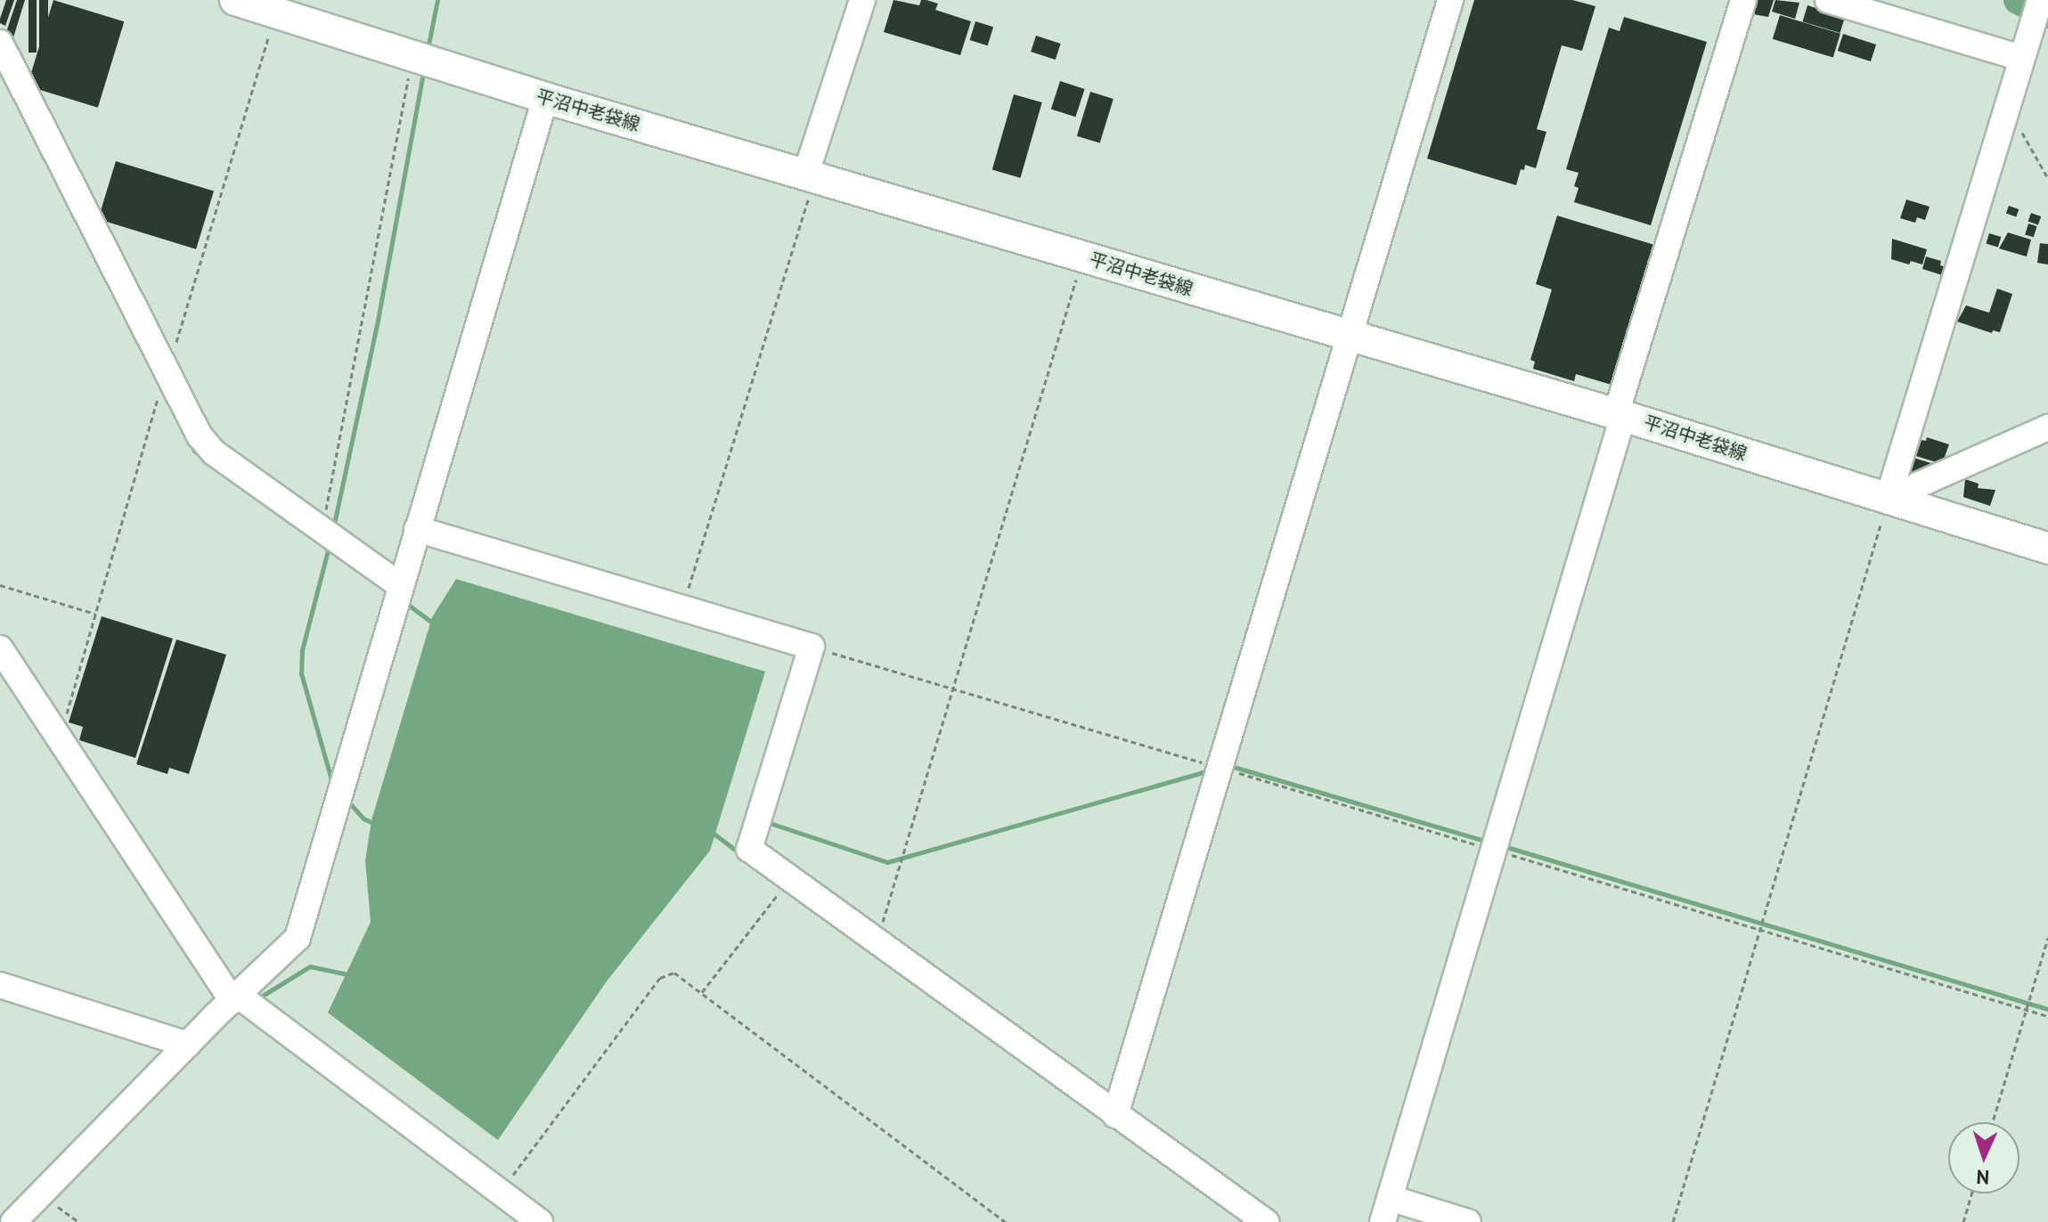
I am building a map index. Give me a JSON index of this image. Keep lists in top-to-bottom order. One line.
{"streets":{"main road":["平沼中老袋線"]},"north":"bottom"}
